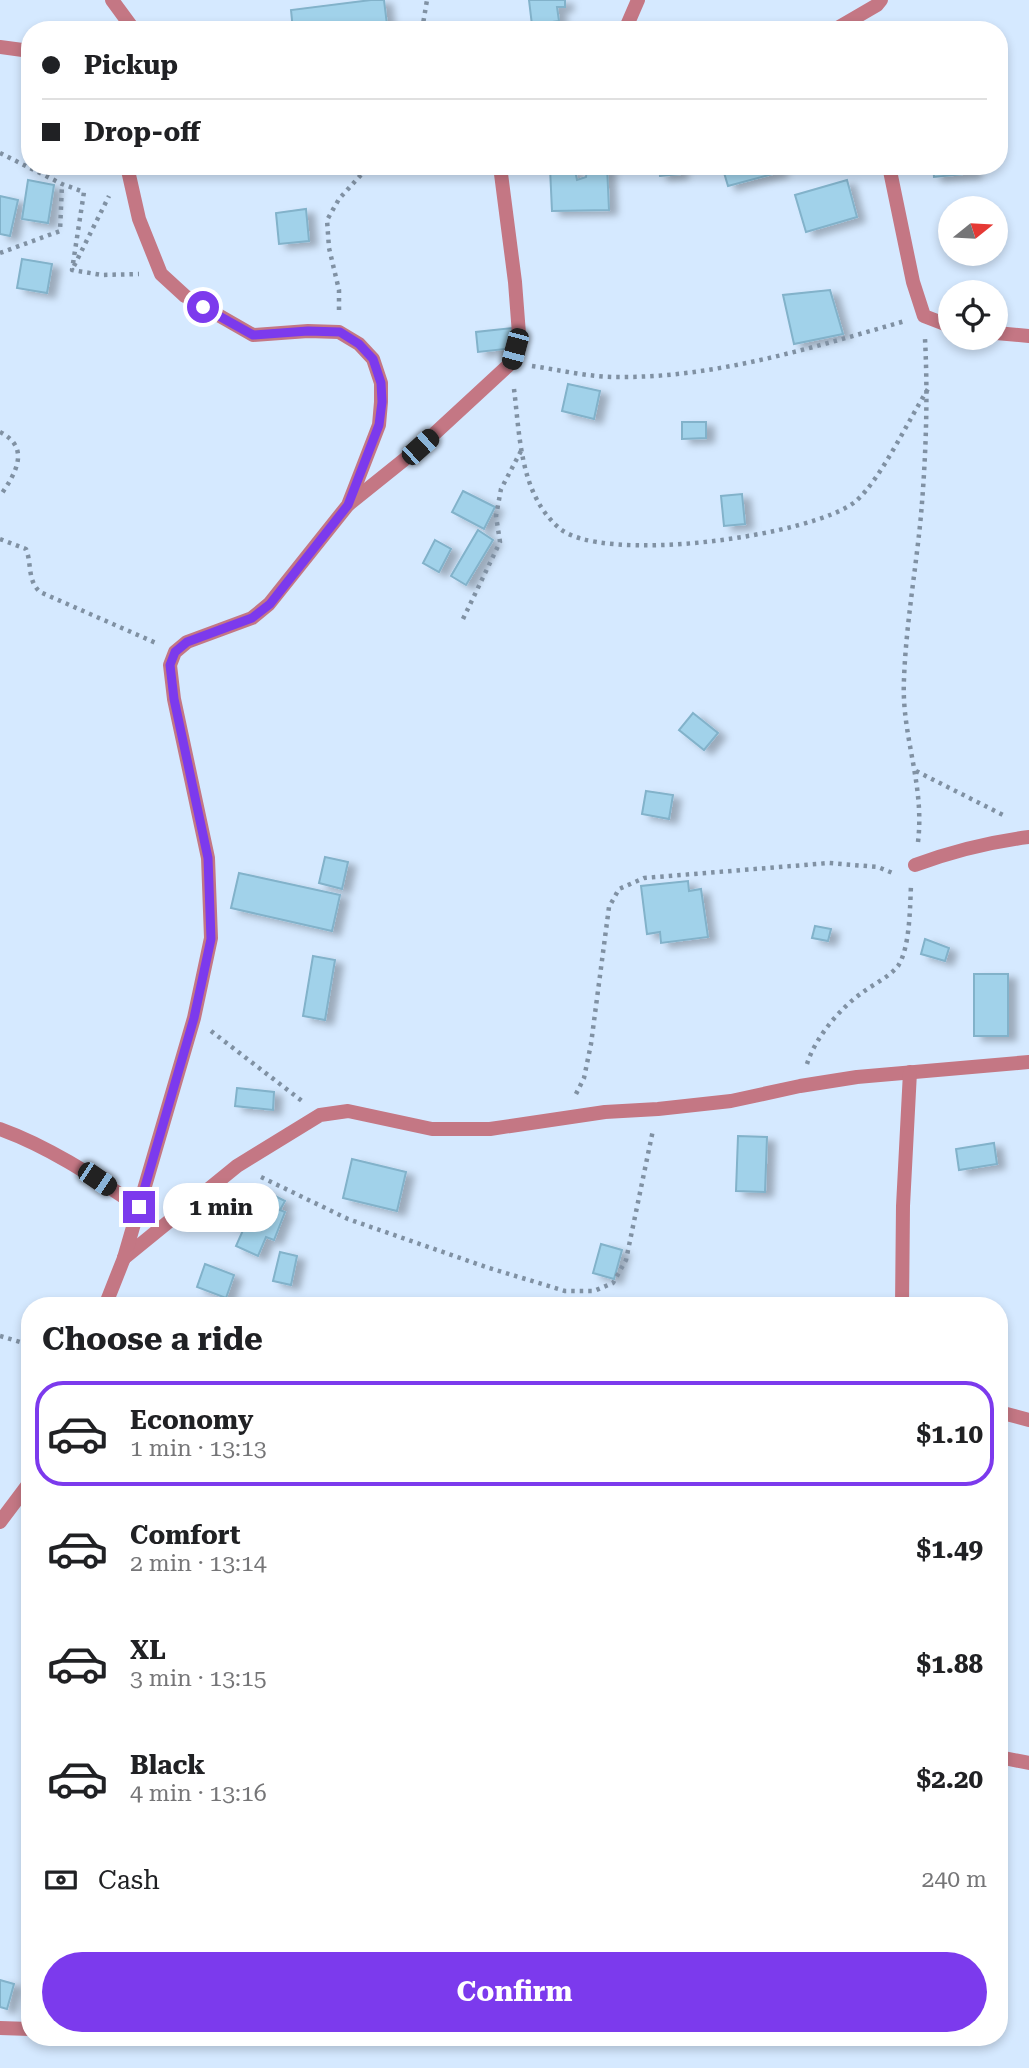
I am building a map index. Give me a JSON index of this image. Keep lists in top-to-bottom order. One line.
{"north":"right","page":{"banner":["Pickup","Drop-off"],"bubble":"1 min","heading":"Choose a ride","list":[{"name":"Economy","note":"1 min · 13:13","value":"$1.10"},{"name":"Comfort","note":"2 min · 13:14","value":"$1.49"},{"name":"XL","note":"3 min · 13:15","value":"$1.88"},{"name":"Black","note":"4 min · 13:16","value":"$2.20"}],"pay":["Cash","240 m"],"buttons":"Confirm"}}
